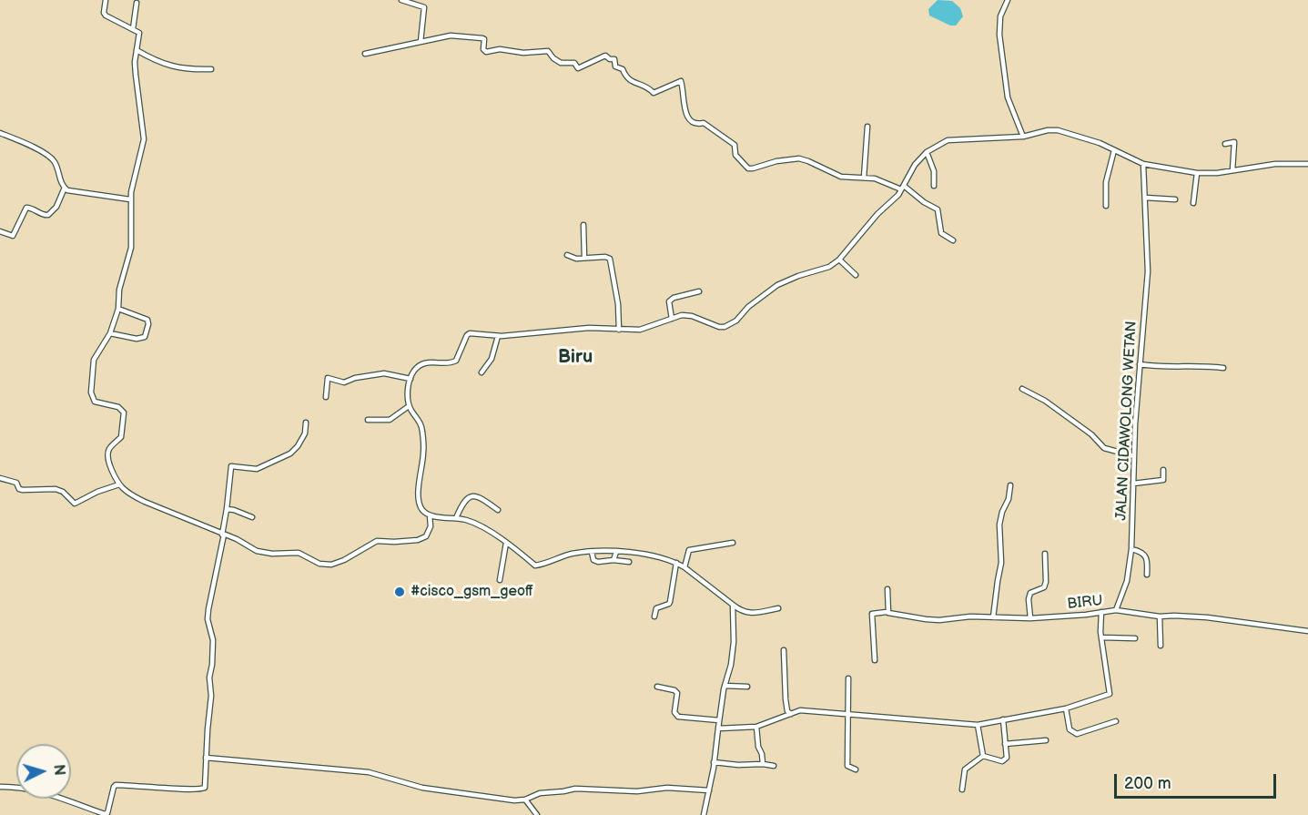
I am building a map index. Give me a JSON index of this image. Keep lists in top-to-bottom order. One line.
{"streets":{"street":["JALAN CIDAWOLONG WETAN","BIRU"]},"crossings":[["JALAN CIDAWOLONG WETAN","BIRU"]],"districts":["Biru"],"places":["#cisco_gsm_geoff"],"scale_bar":"200 m","north":"right"}
